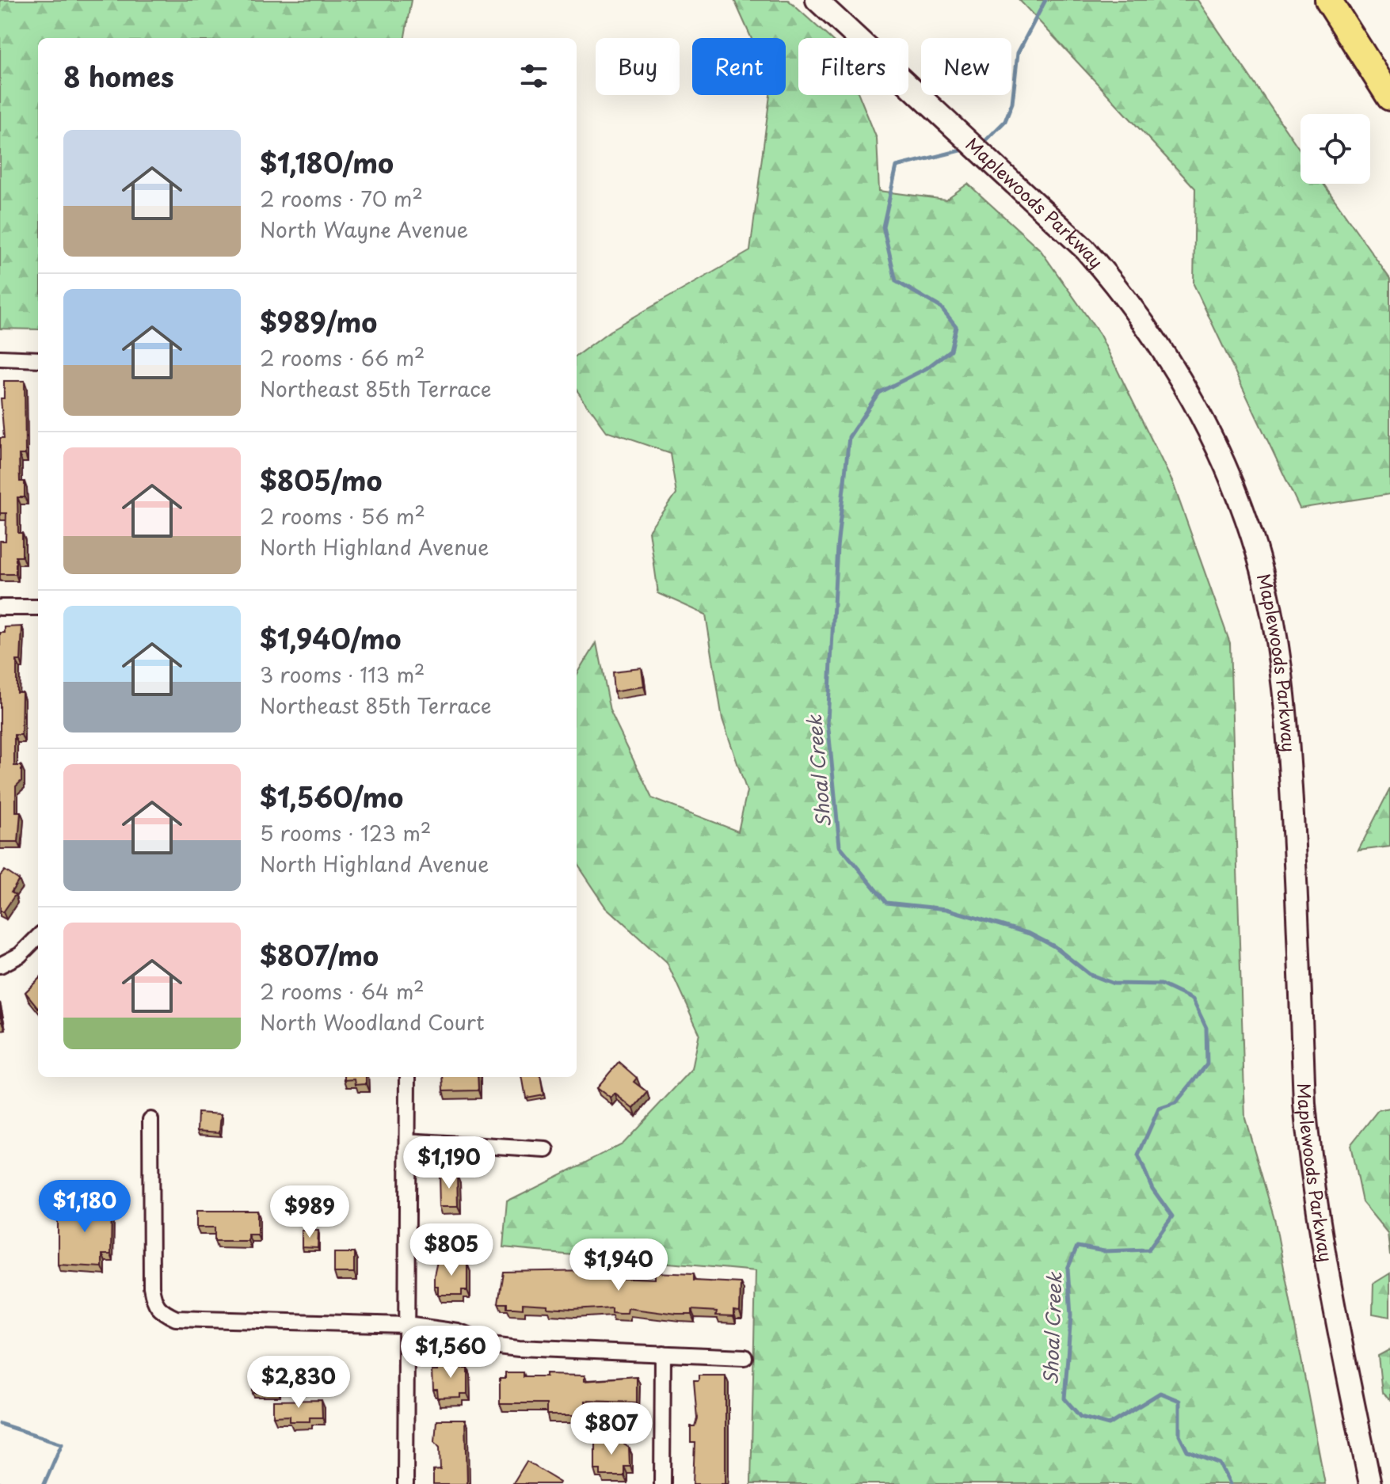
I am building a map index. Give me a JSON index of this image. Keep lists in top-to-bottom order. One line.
{"streets":{"main road":["Maplewoods Parkway"]},"water":["Shoal Creek"],"page":{"chip":["Buy","Rent","Filters","New"],"heading":"8 homes","list":[{"name":"$1,180/mo","note":"2 rooms · 70 m² · North Wayne Avenue"},{"name":"$989/mo","note":"2 rooms · 66 m² · Northeast 85th Terrace"},{"name":"$805/mo","note":"2 rooms · 56 m² · North Highland Avenue"},{"name":"$1,940/mo","note":"3 rooms · 113 m² · Northeast 85th Terrace"},{"name":"$1,560/mo","note":"5 rooms · 123 m² · North Highland Avenue"},{"name":"$807/mo","note":"2 rooms · 64 m² · North Woodland Court"}],"price":["$1,190","$1,180","$989","$805","$1,940","$1,560","$2,830","$807"]}}
